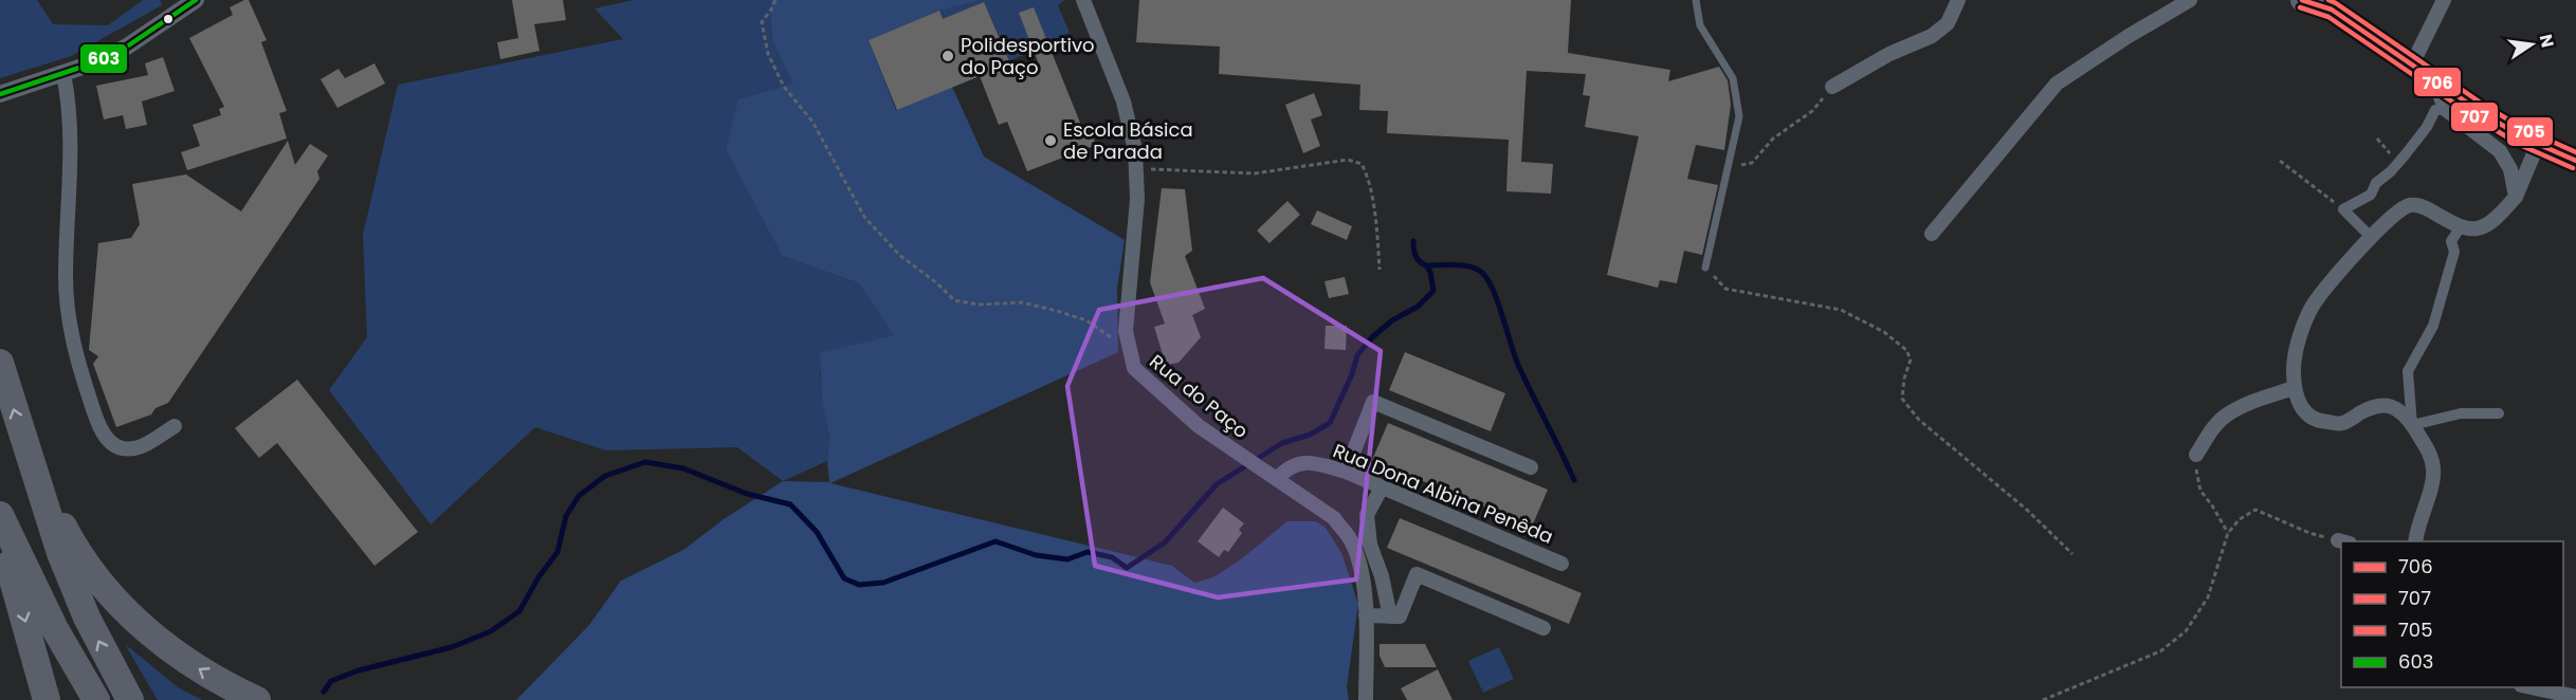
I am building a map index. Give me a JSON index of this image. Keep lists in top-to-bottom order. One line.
{"streets":{"street":["Rua do Paço","Rua Dona Albina Penêda"]},"crossings":[["Rua do Paço","Rua Dona Albina Penêda"]],"places":["Polidesportivo do Paço","Escola Básica de Parada"],"lines":["transit line 706","transit line 705","transit line 603","transit line 707"],"legend":["706","707","705","603"],"north":"right"}
